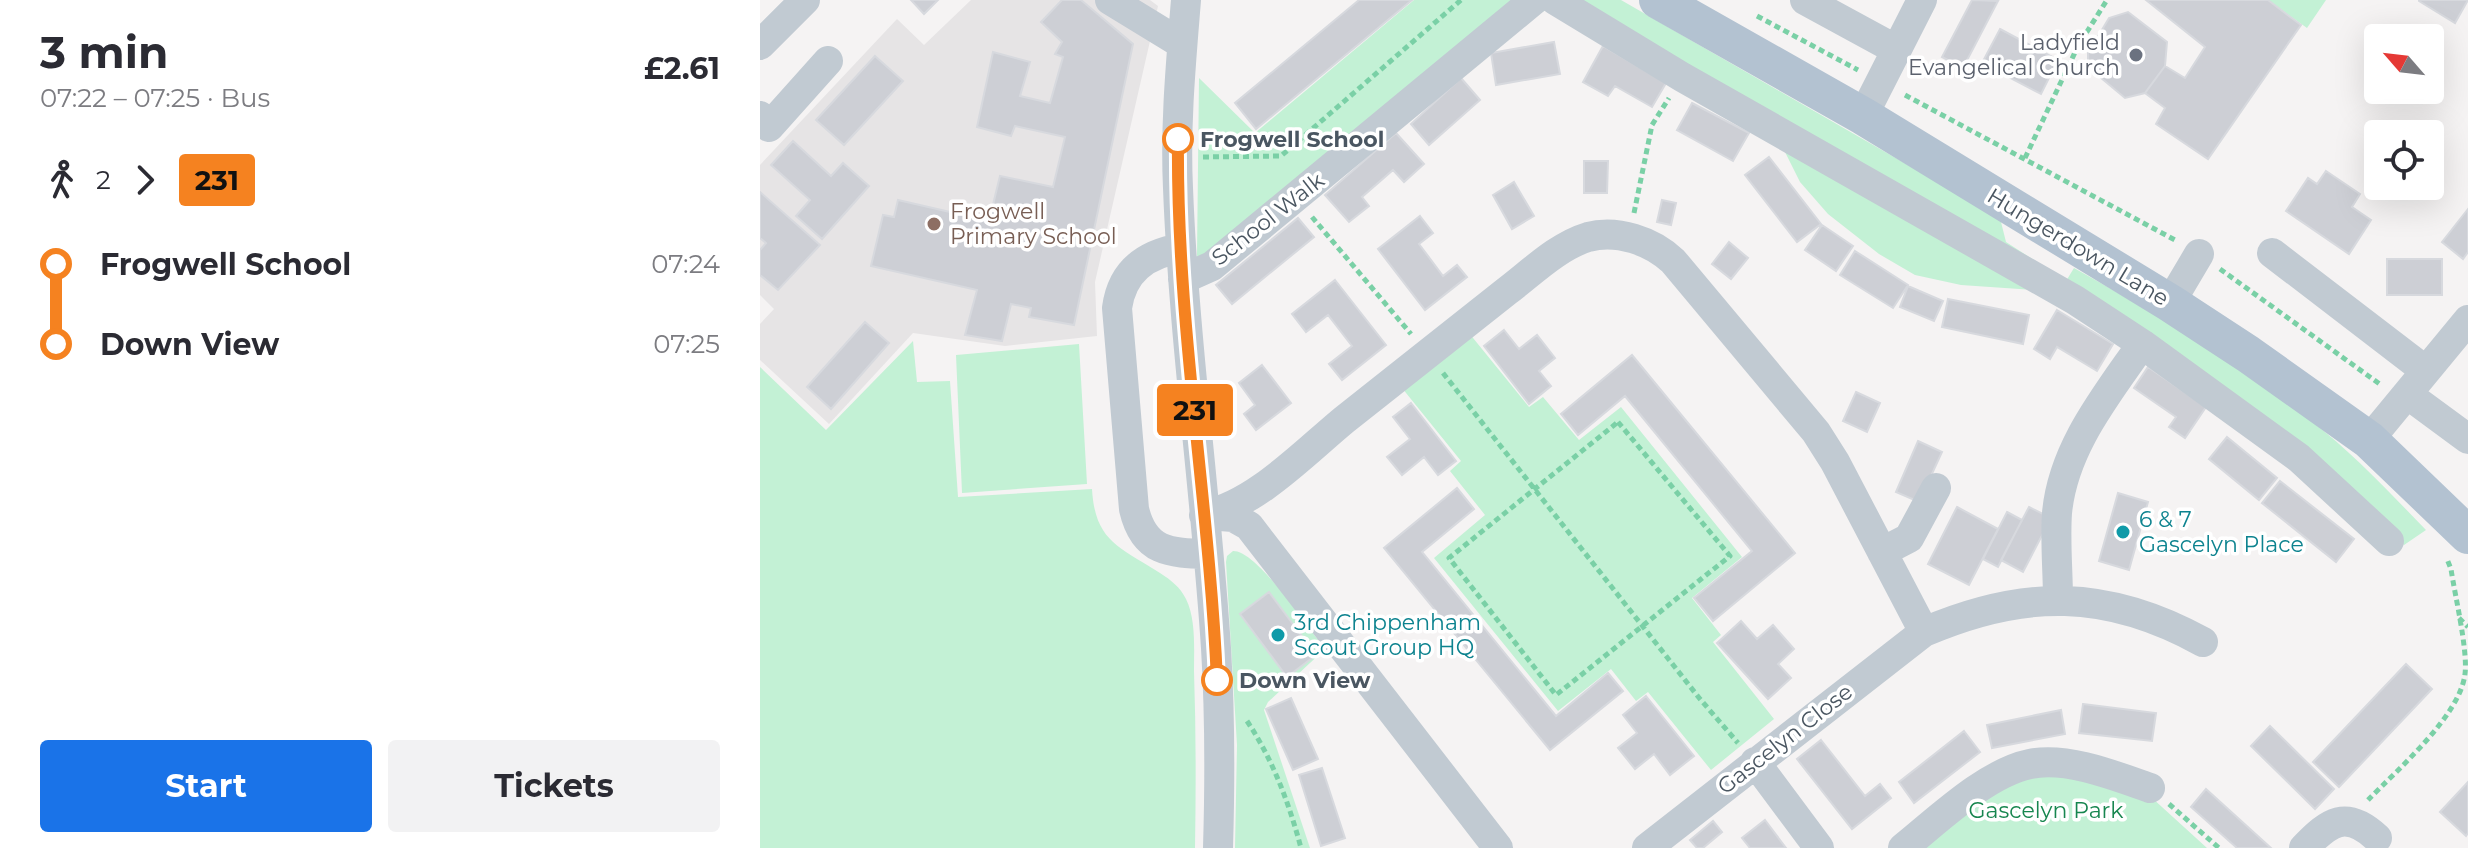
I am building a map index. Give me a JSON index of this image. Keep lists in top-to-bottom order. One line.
{"streets":{"main road":["Hungerdown Lane"],"street":["School Walk","Gascelyn Close"]},"parks":["Gascelyn Park"],"places":["Ladyfield Evangelical Church","Frogwell School","Frogwell Primary School","6 & 7 Gascelyn Place","3rd Chippenham Scout Group HQ","Down View"],"lines":["bus line 231"],"north":"top left","page":{"heading":["3 min","07:22 – 07:25 · Bus","£2.61"],"on_map":"231","legs":["2","231"],"list":[{"name":"Frogwell School","value":"07:24"},{"name":"Down View","value":"07:25"}],"buttons":["Start","Tickets"]}}
